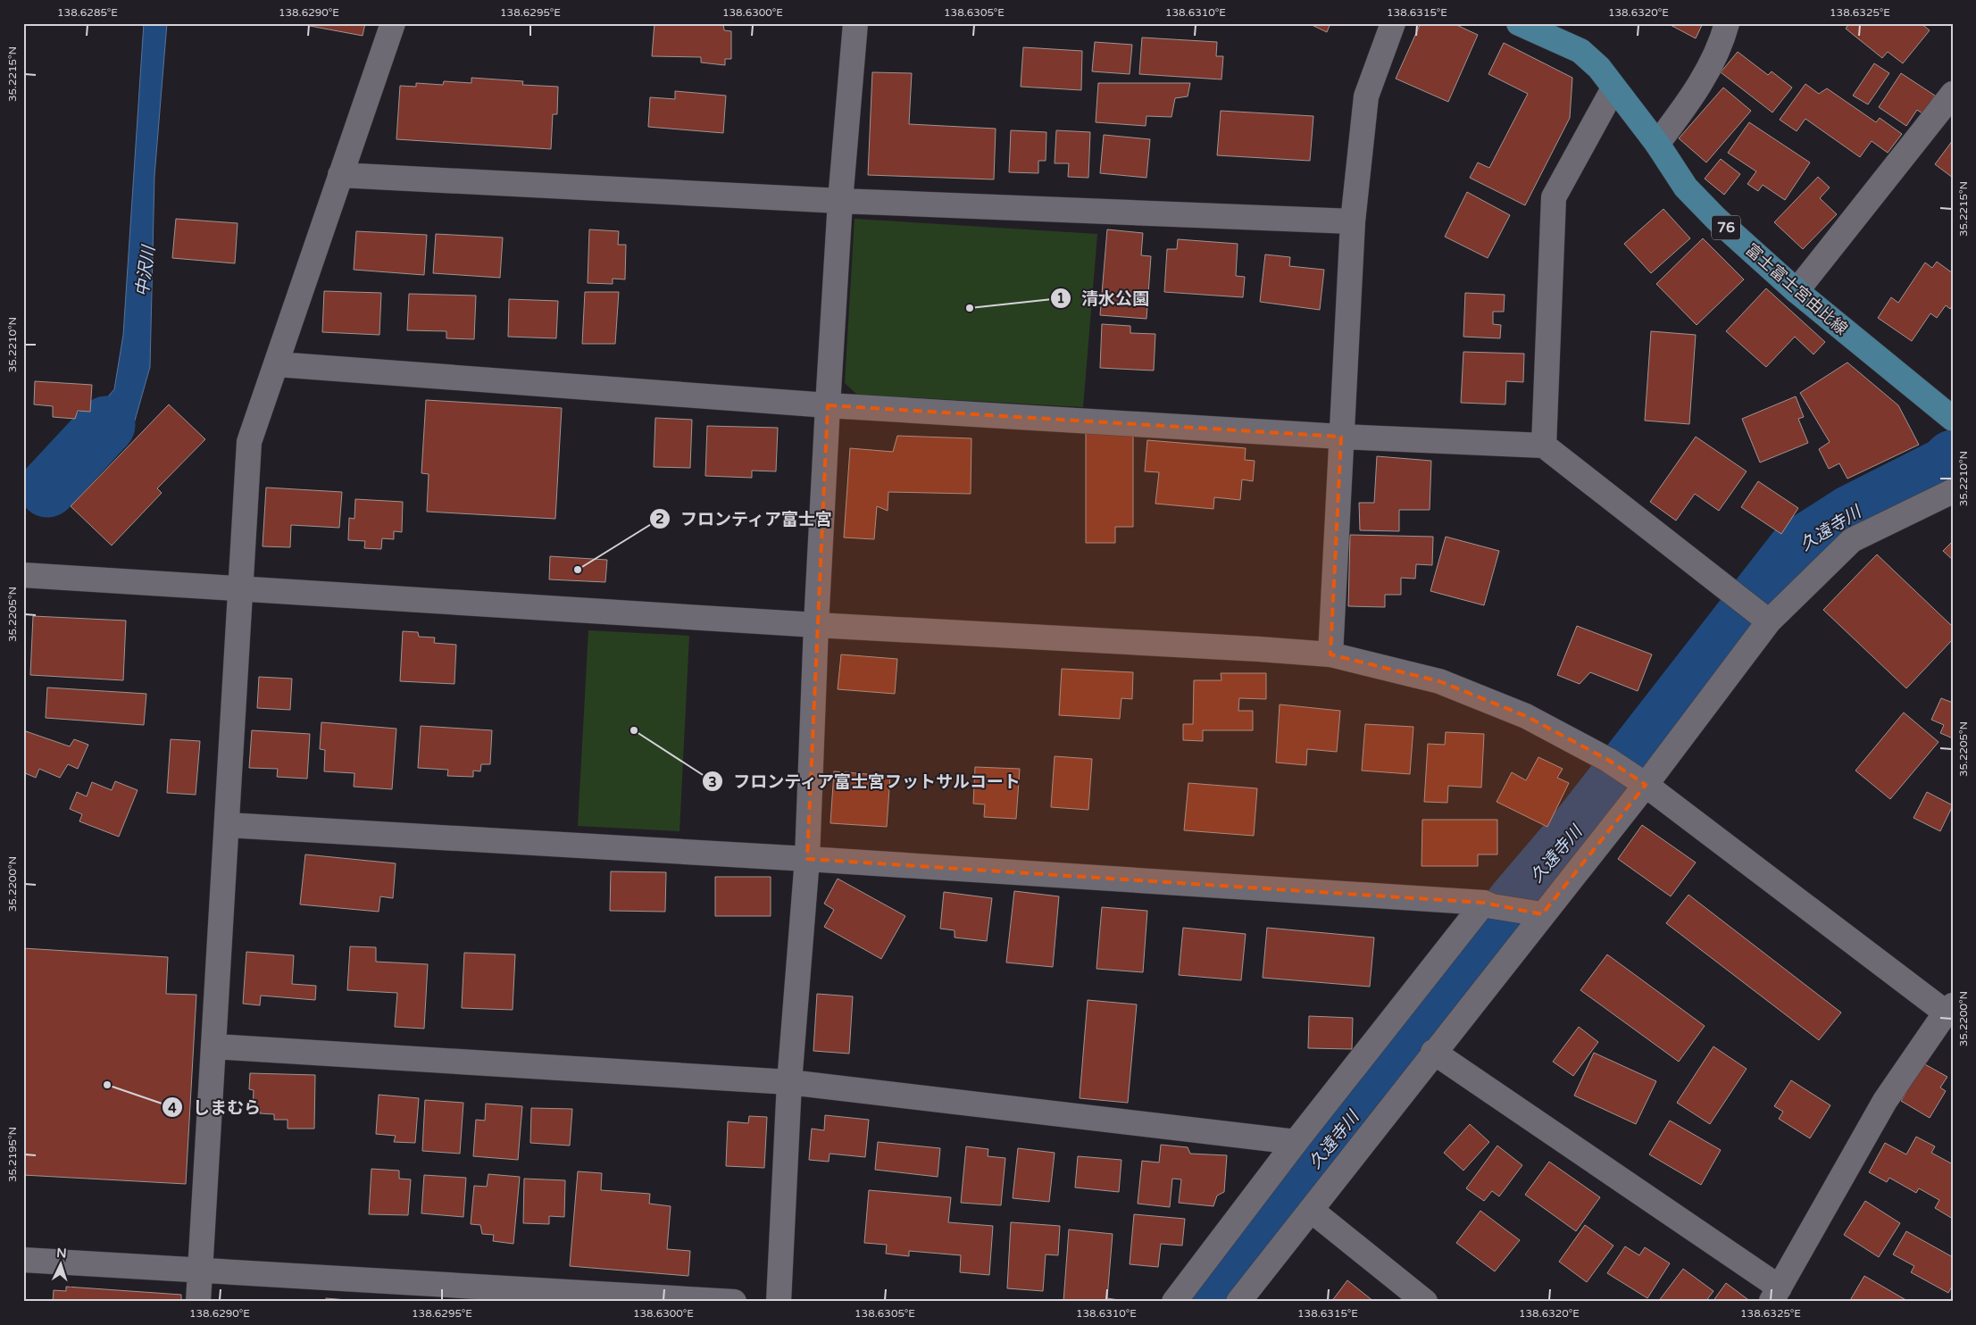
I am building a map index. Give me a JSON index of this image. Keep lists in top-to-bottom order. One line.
{"streets":{"main road":["76","富士富士宮由比線"]},"water":["中沢川","久遠寺川"],"places":["清水公園","フロンティア富士宮","フロンティア富士宮フットサルコート","しまむら"],"north":"top","coordinates":["138.6285°E","138.6290°E","138.6295°E","138.6300°E","138.6305°E","138.6310°E","138.6315°E","138.6320°E","138.6325°E","35.2215°N","35.2210°N","35.2205°N","35.2200°N","35.2195°N"]}
